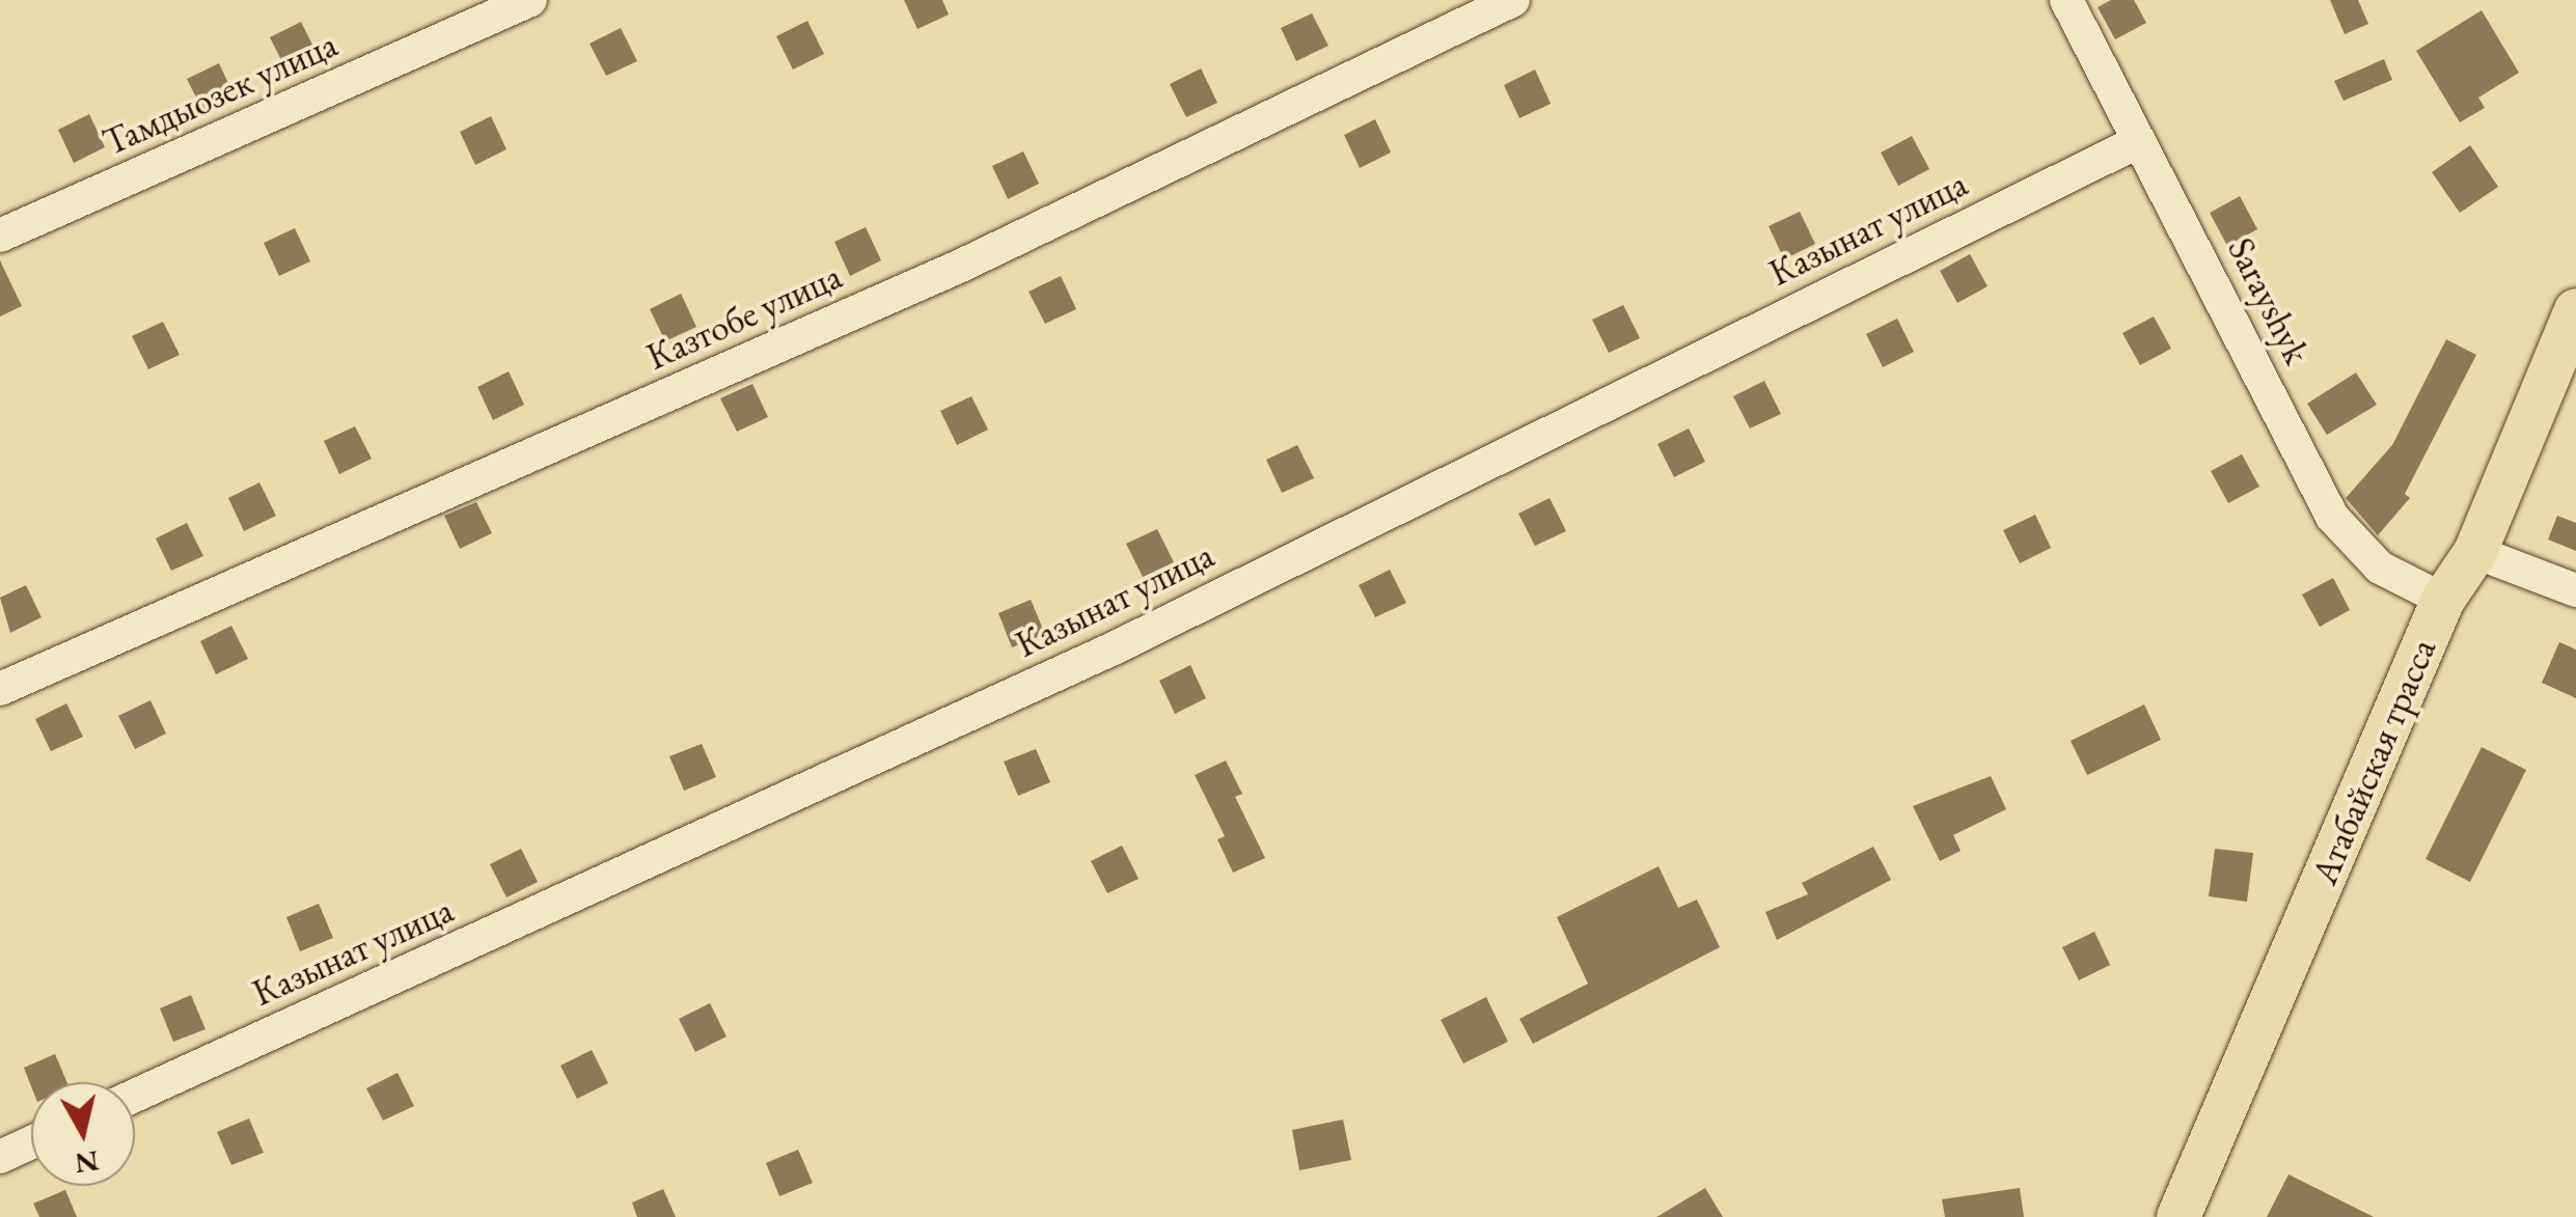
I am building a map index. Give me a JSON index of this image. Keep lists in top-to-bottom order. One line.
{"streets":{"main road":["Атабайская трасса"],"street":["Тамдыозек улица","Казынат улица","Sarayshyk","Казтобе улица"]},"crossings":[["Казынат улица","Sarayshyk"],["Sarayshyk","Атабайская трасса"]],"north":"bottom"}
